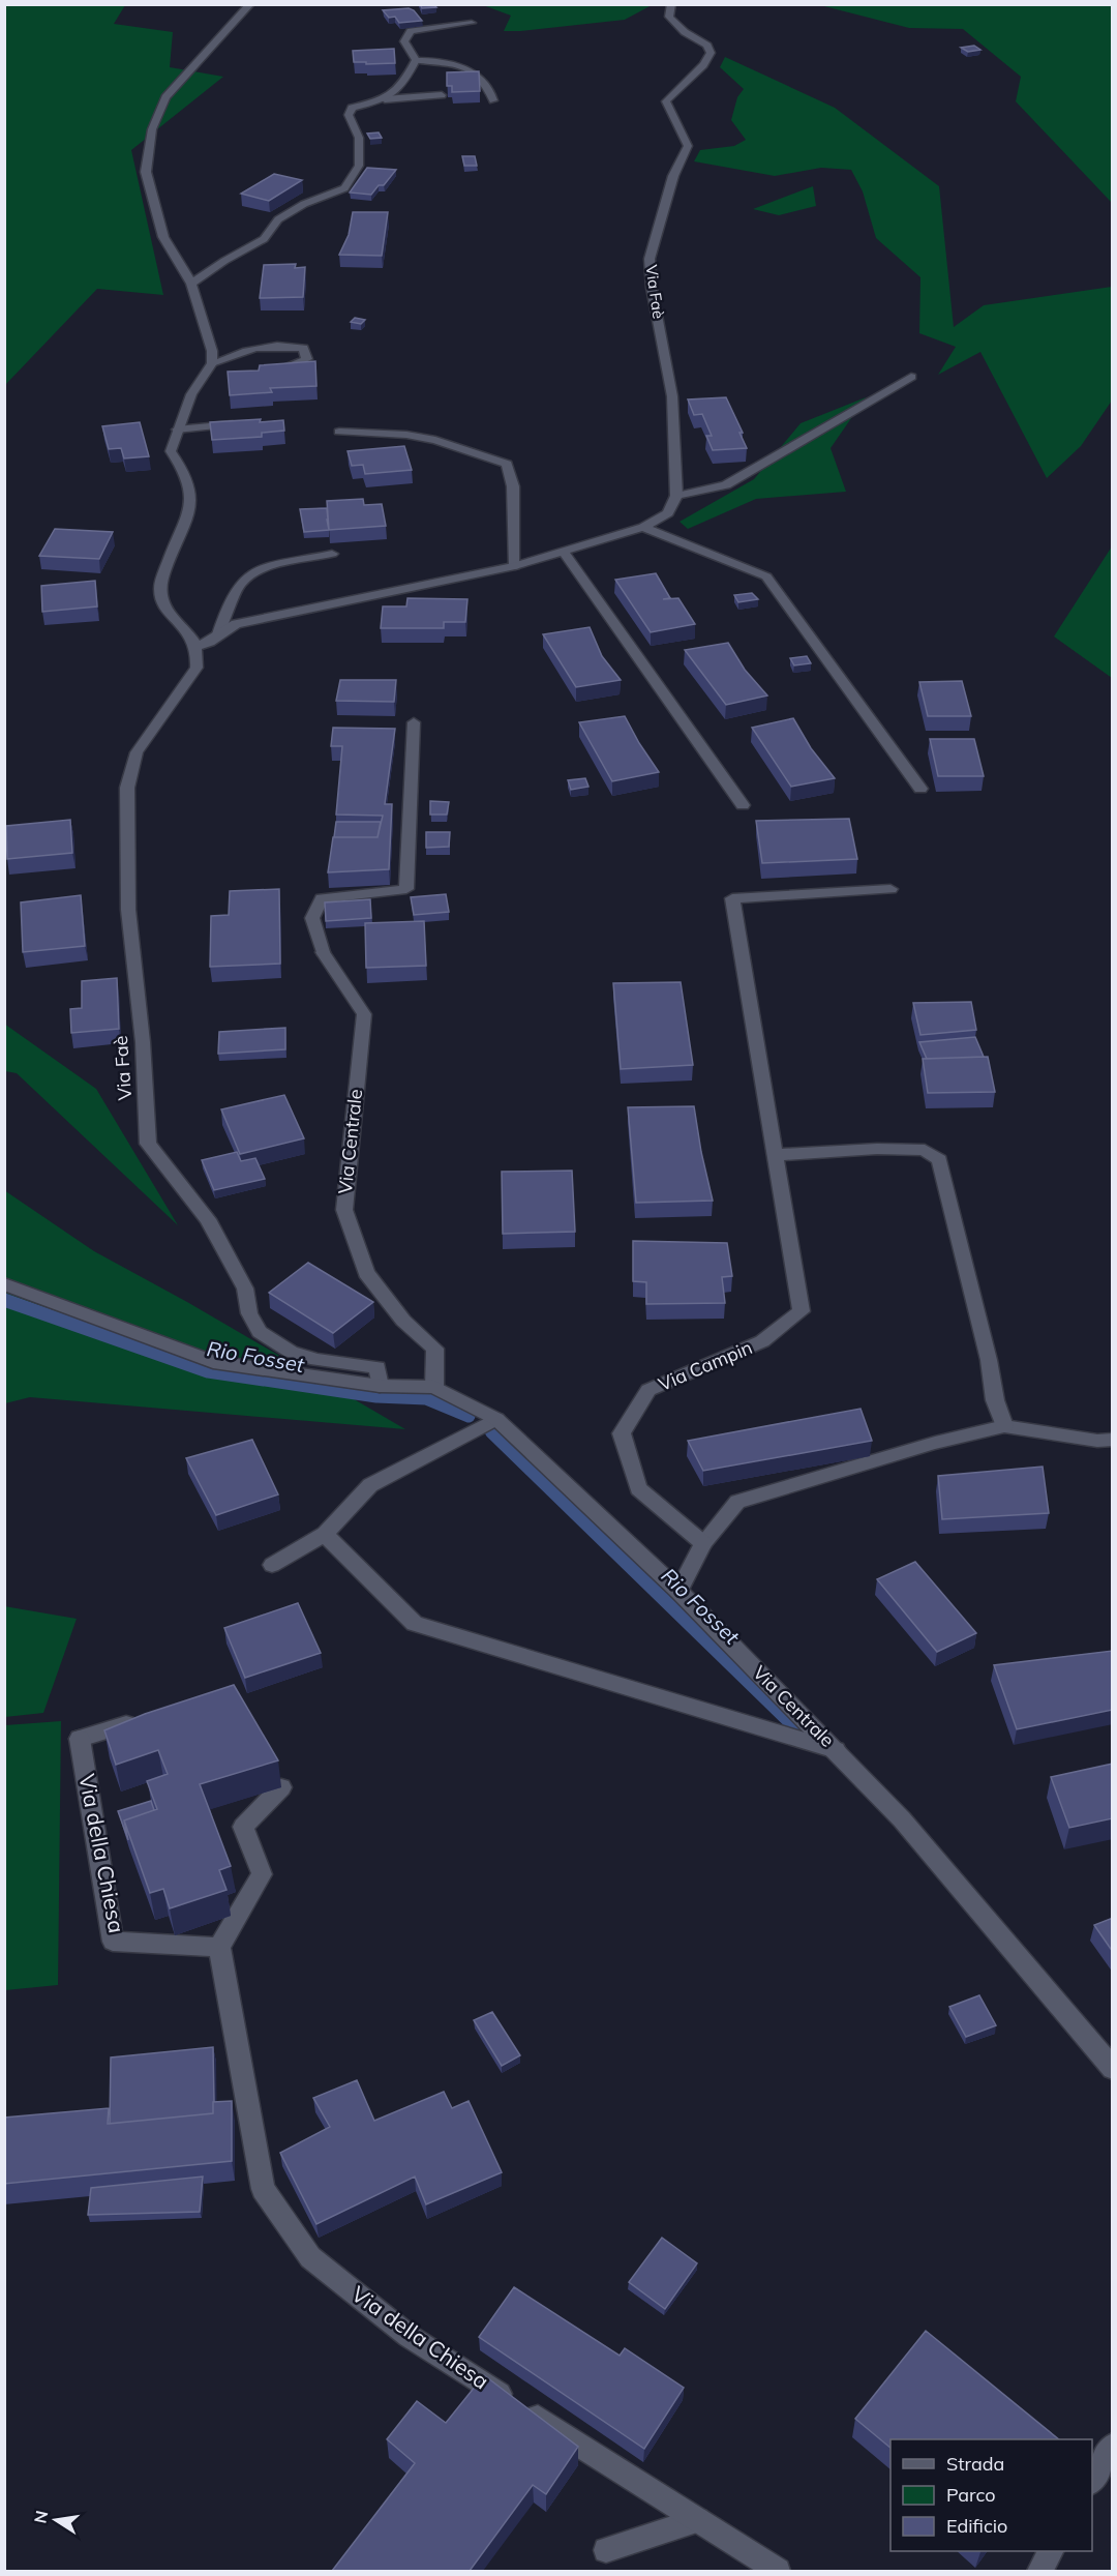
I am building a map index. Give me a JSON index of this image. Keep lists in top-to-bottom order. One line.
{"streets":{"street":["Via Faè","Via Centrale","Via Campin","Via della Chiesa"]},"crossings":[["Via Faè","Via Centrale"]],"water":["Rio Fosset"],"legend":["Strada","Parco","Edificio"],"north":"left"}
